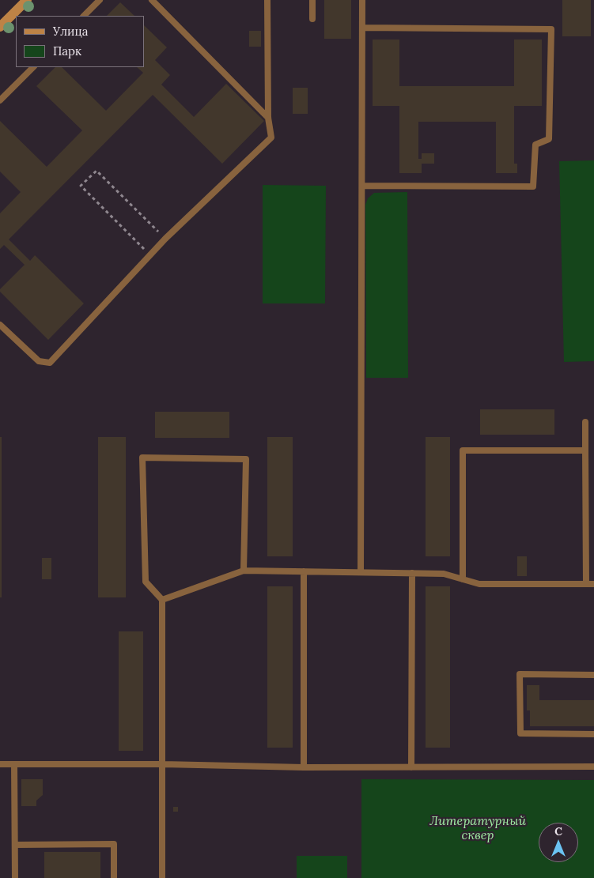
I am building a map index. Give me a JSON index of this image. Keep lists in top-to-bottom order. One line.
{"parks":["Литературный сквер"],"legend":["Улица","Парк"],"north":"top"}
